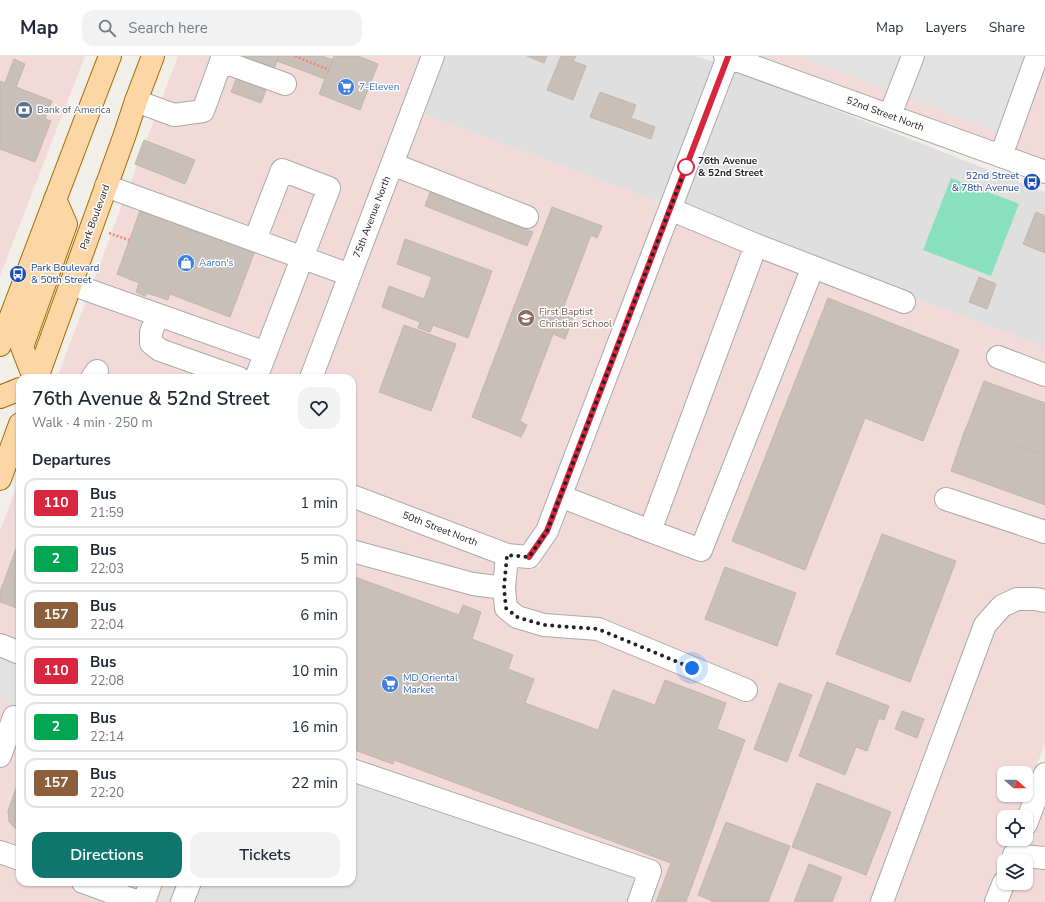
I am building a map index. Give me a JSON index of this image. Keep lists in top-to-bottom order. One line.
{"streets":{"main road":["Park Boulevard"],"street":["52nd Street North","75th Avenue North","50th Street North"]},"places":{"supermarket":["7-Eleven","MD Oriental Market"],"bank":["Bank of America"],"other":["76th Avenue & 52nd Street"],"bus stop":["52nd Street & 78th Avenue","Park Boulevard & 50th Street"],"shop":["Aaron's"],"school or university":["First Baptist Christian School"]},"lines":["bus line 110"],"north":"right","page":{"header":"Map","search":"Search here","nav":["Map","Layers","Share"],"heading":[["76th Avenue & 52nd Street","Walk · 4 min · 250 m"],"Departures"],"list":[{"mark":"110","name":"Bus","note":"21:59","value":"1 min"},{"mark":"2","name":"Bus","note":"22:03","value":"5 min"},{"mark":"157","name":"Bus","note":"22:04","value":"6 min"},{"mark":"110","name":"Bus","note":"22:08","value":"10 min"},{"mark":"2","name":"Bus","note":"22:14","value":"16 min"},{"mark":"157","name":"Bus","note":"22:20","value":"22 min"}],"buttons":["Directions","Tickets"]}}
